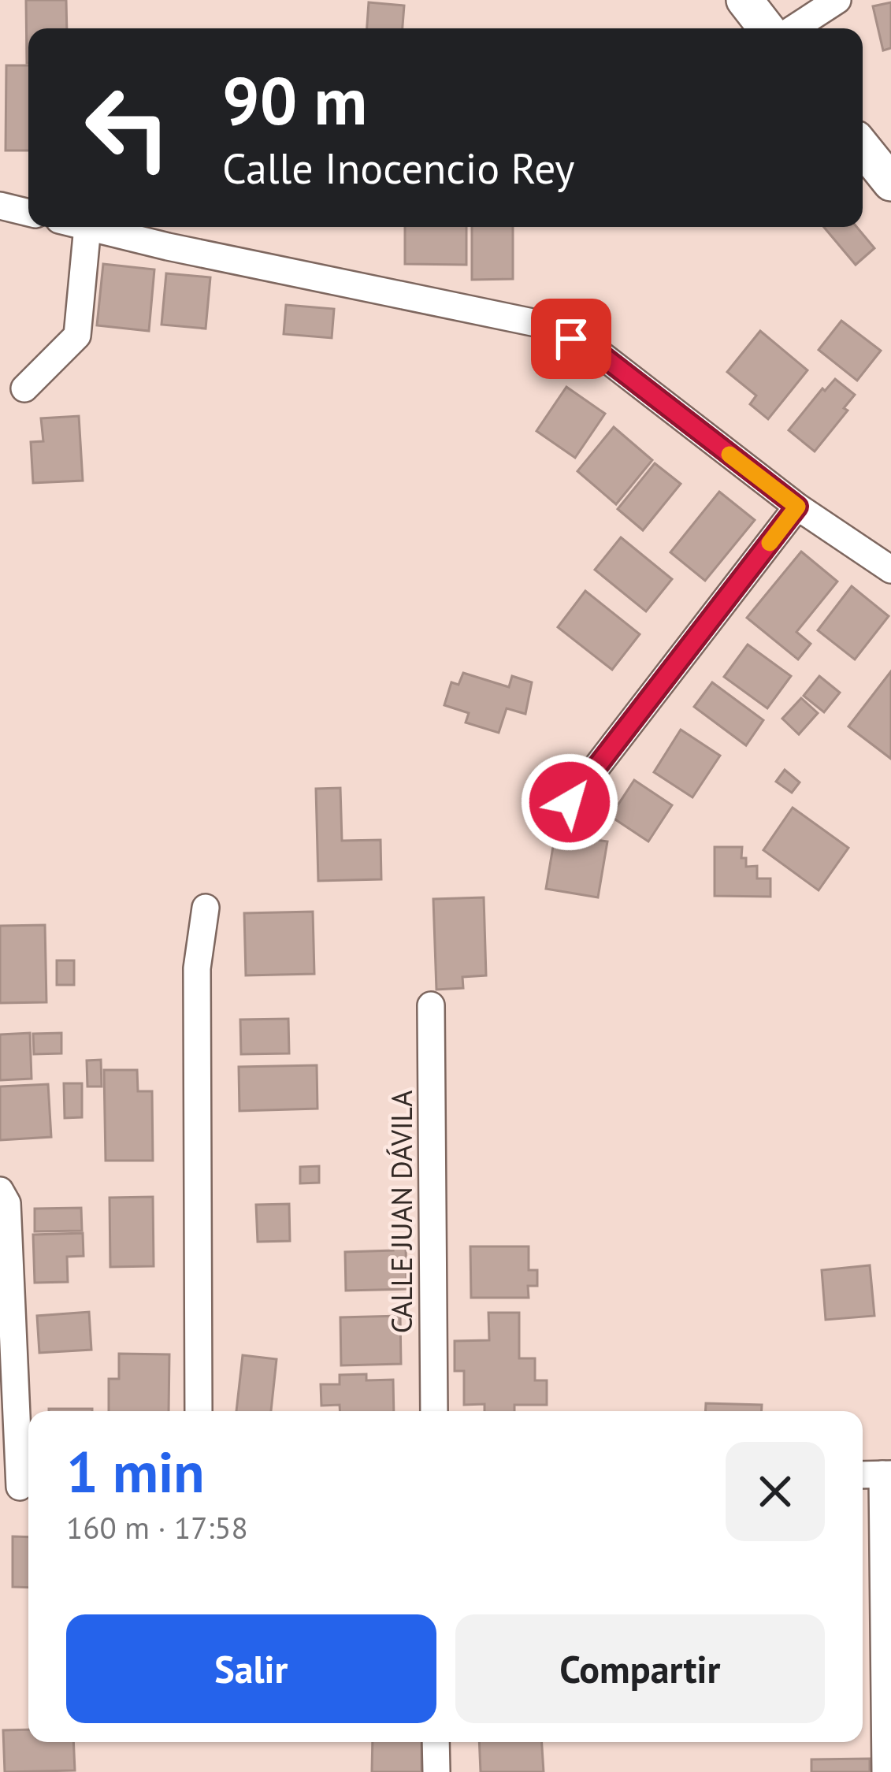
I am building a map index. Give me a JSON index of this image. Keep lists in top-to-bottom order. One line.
{"streets":{"street":["CALLE JUAN DÁVILA"]},"page":{"turn":["90 m","Calle Inocencio Rey"],"heading":["1 min","160 m · 17:58"],"buttons":["Salir","Compartir"]}}
